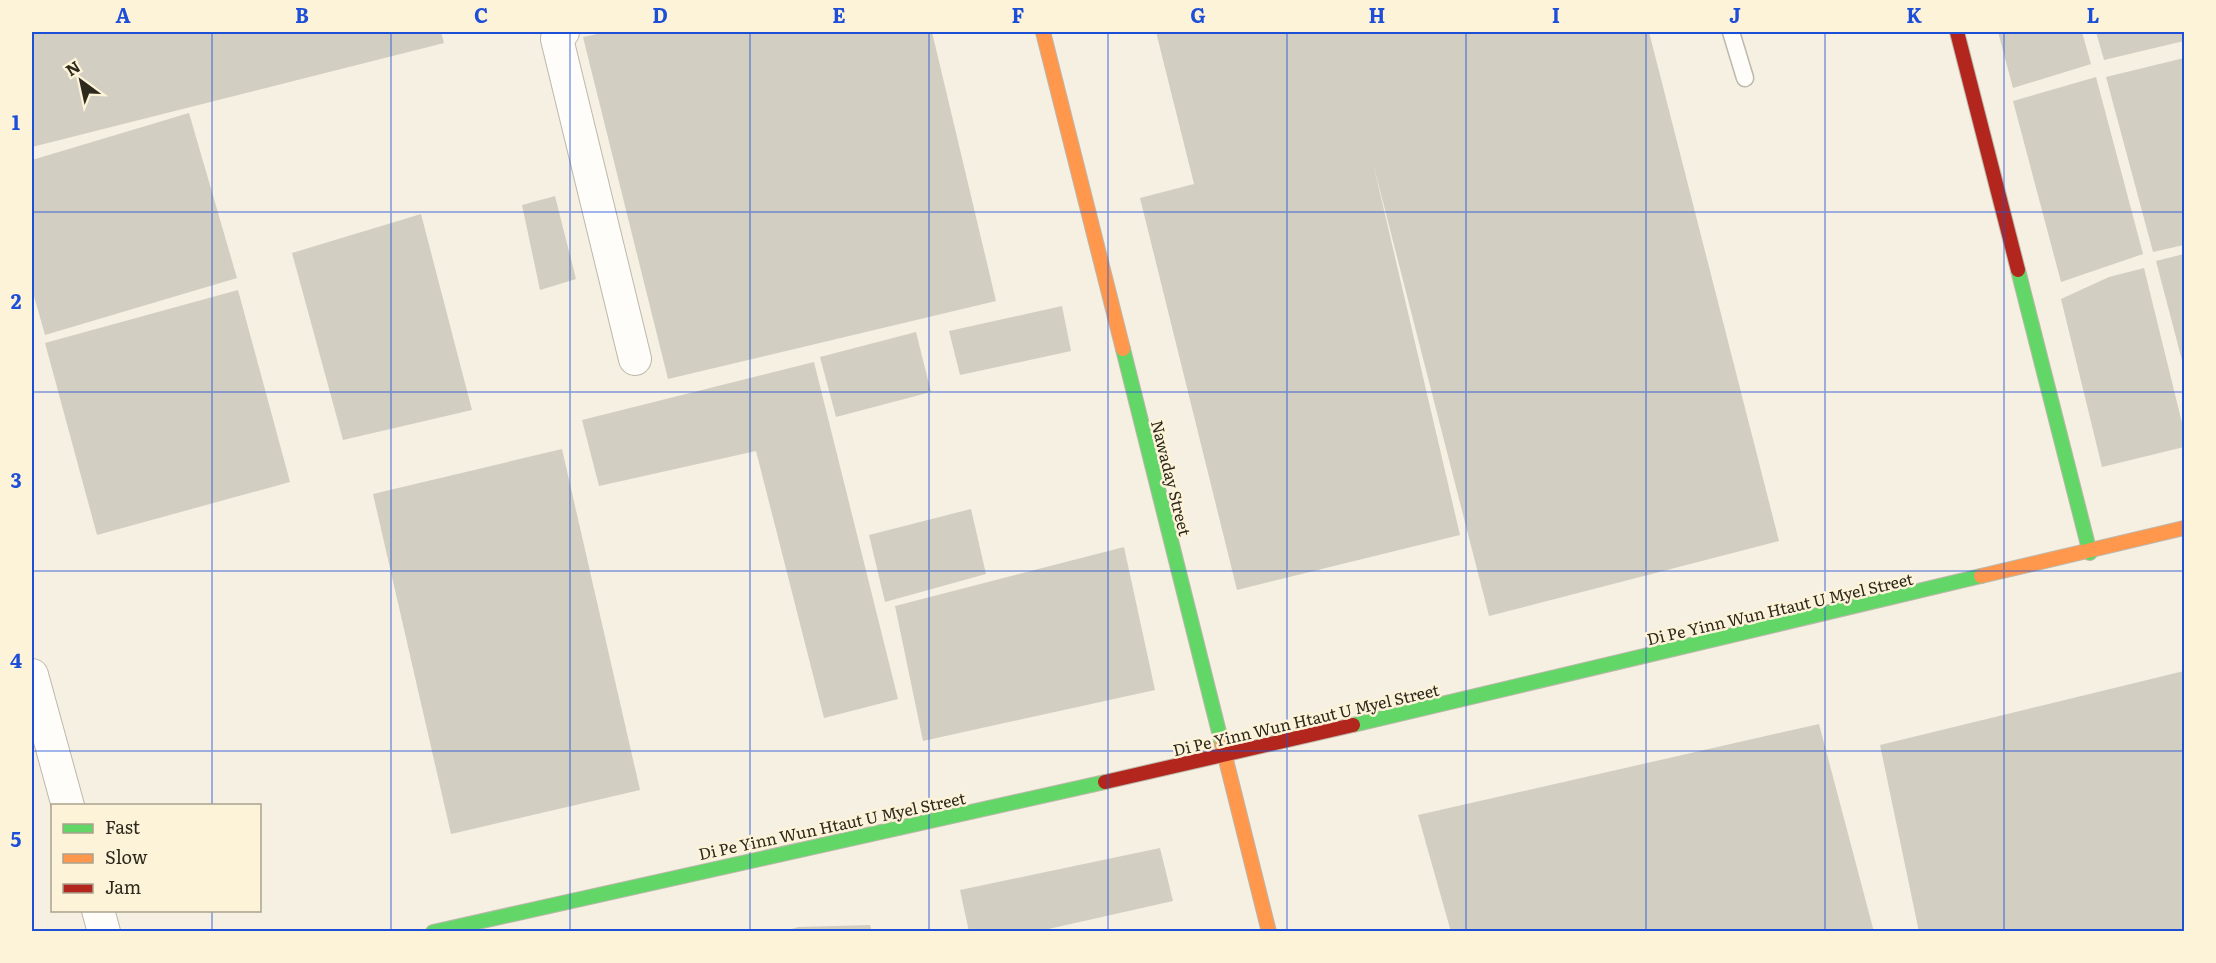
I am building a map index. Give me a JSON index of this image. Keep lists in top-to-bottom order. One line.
{"streets":{"street":["Nawaday Street","Di Pe Yinn Wun Htaut U Myel Street"]},"crossings":[["Nawaday Street","Di Pe Yinn Wun Htaut U Myel Street"]],"legend":["Fast","Slow","Jam"],"north":"top left","grid":{"columns":["A","B","C","D","E","F","G","H","I","J","K","L"],"rows":["1","2","3","4","5"]}}
